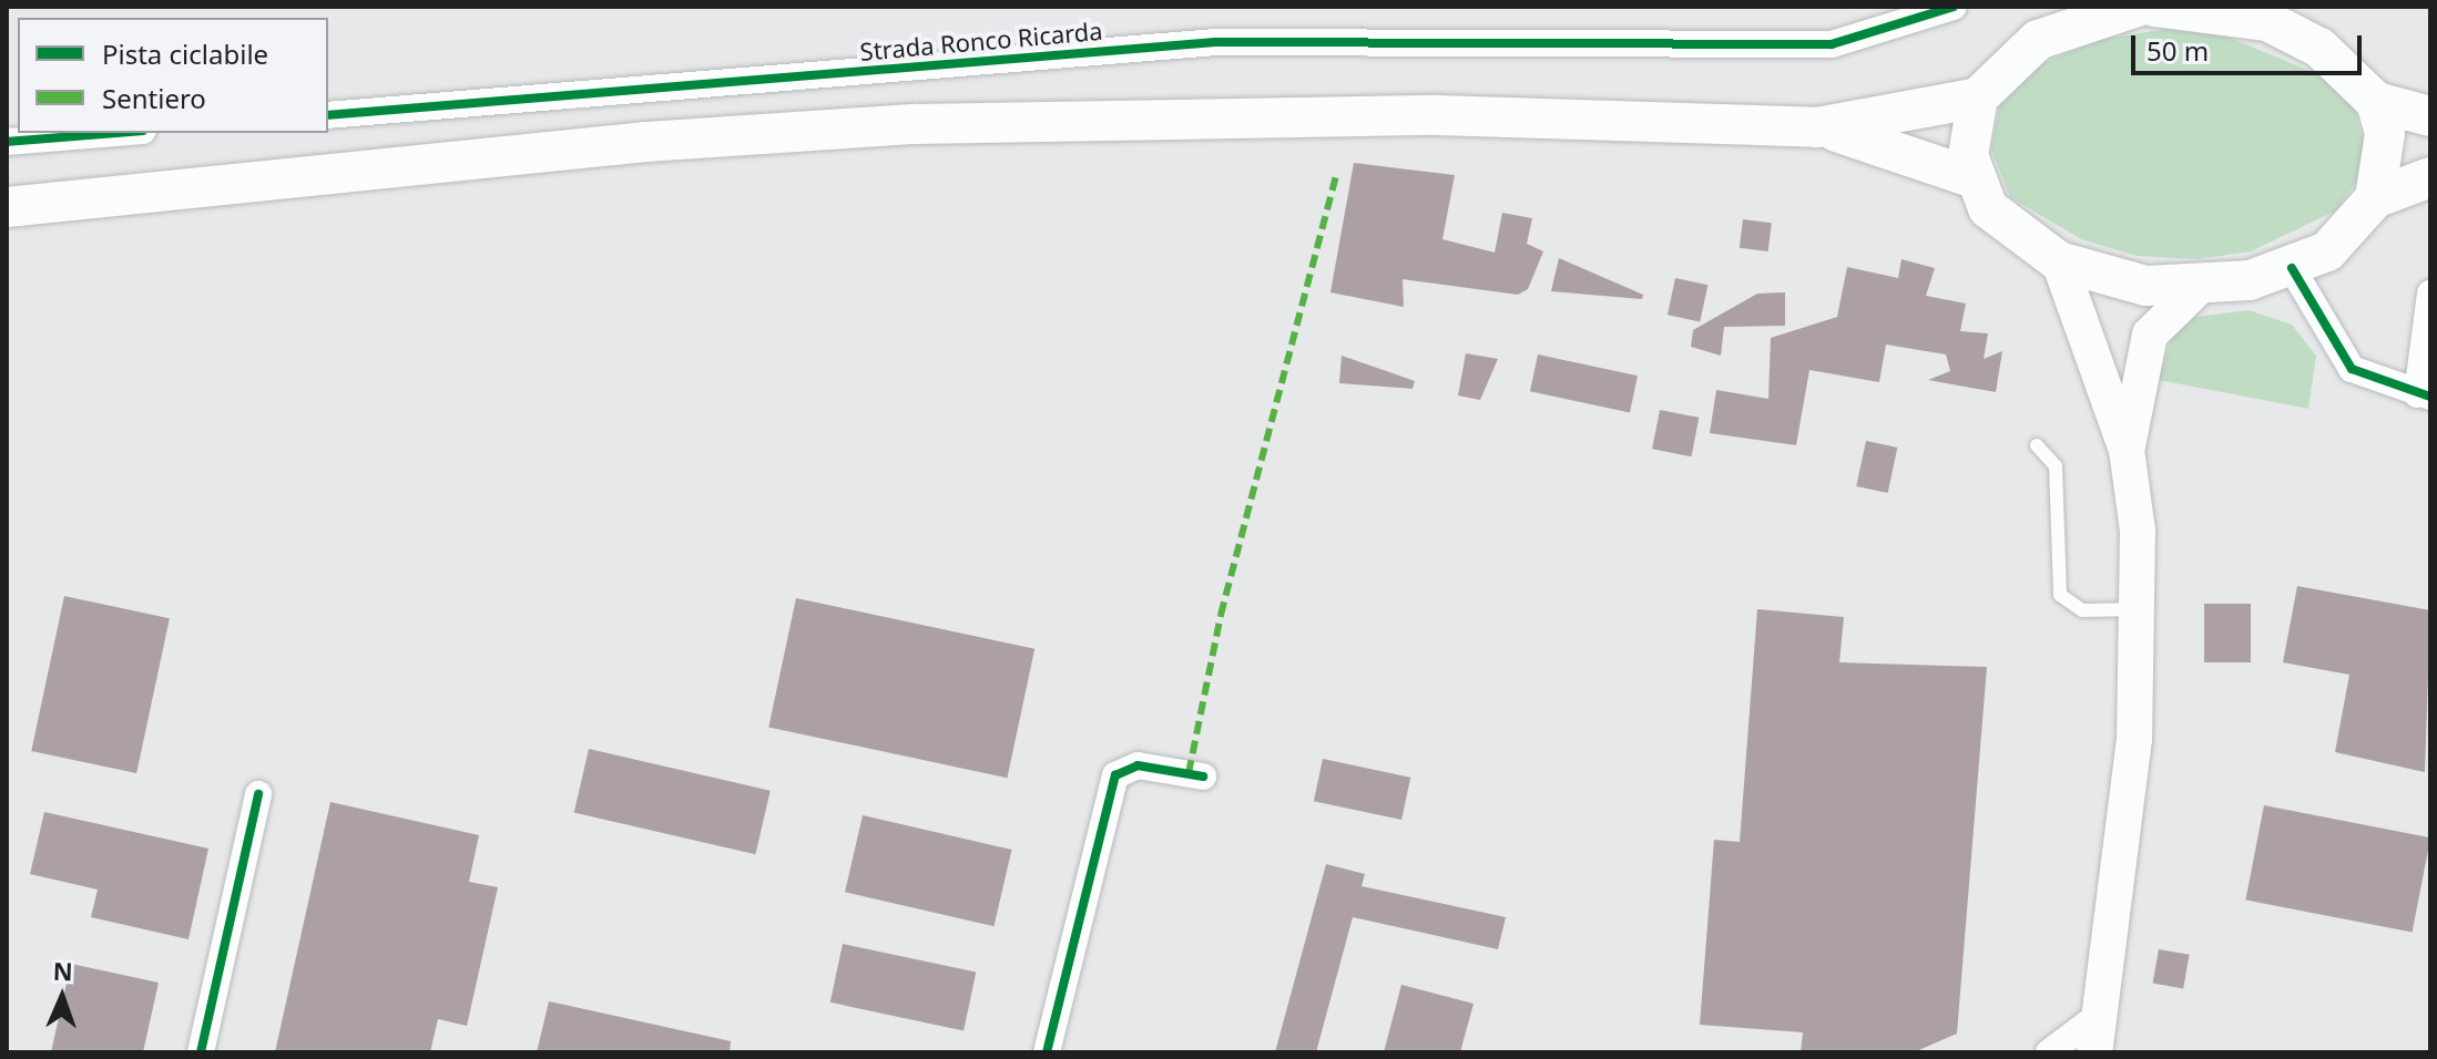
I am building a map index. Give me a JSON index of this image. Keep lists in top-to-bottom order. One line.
{"streets":{"street":["Strada Ronco Ricarda"]},"legend":["Pista ciclabile","Sentiero"],"scale_bar":"50 m","north":"top"}
